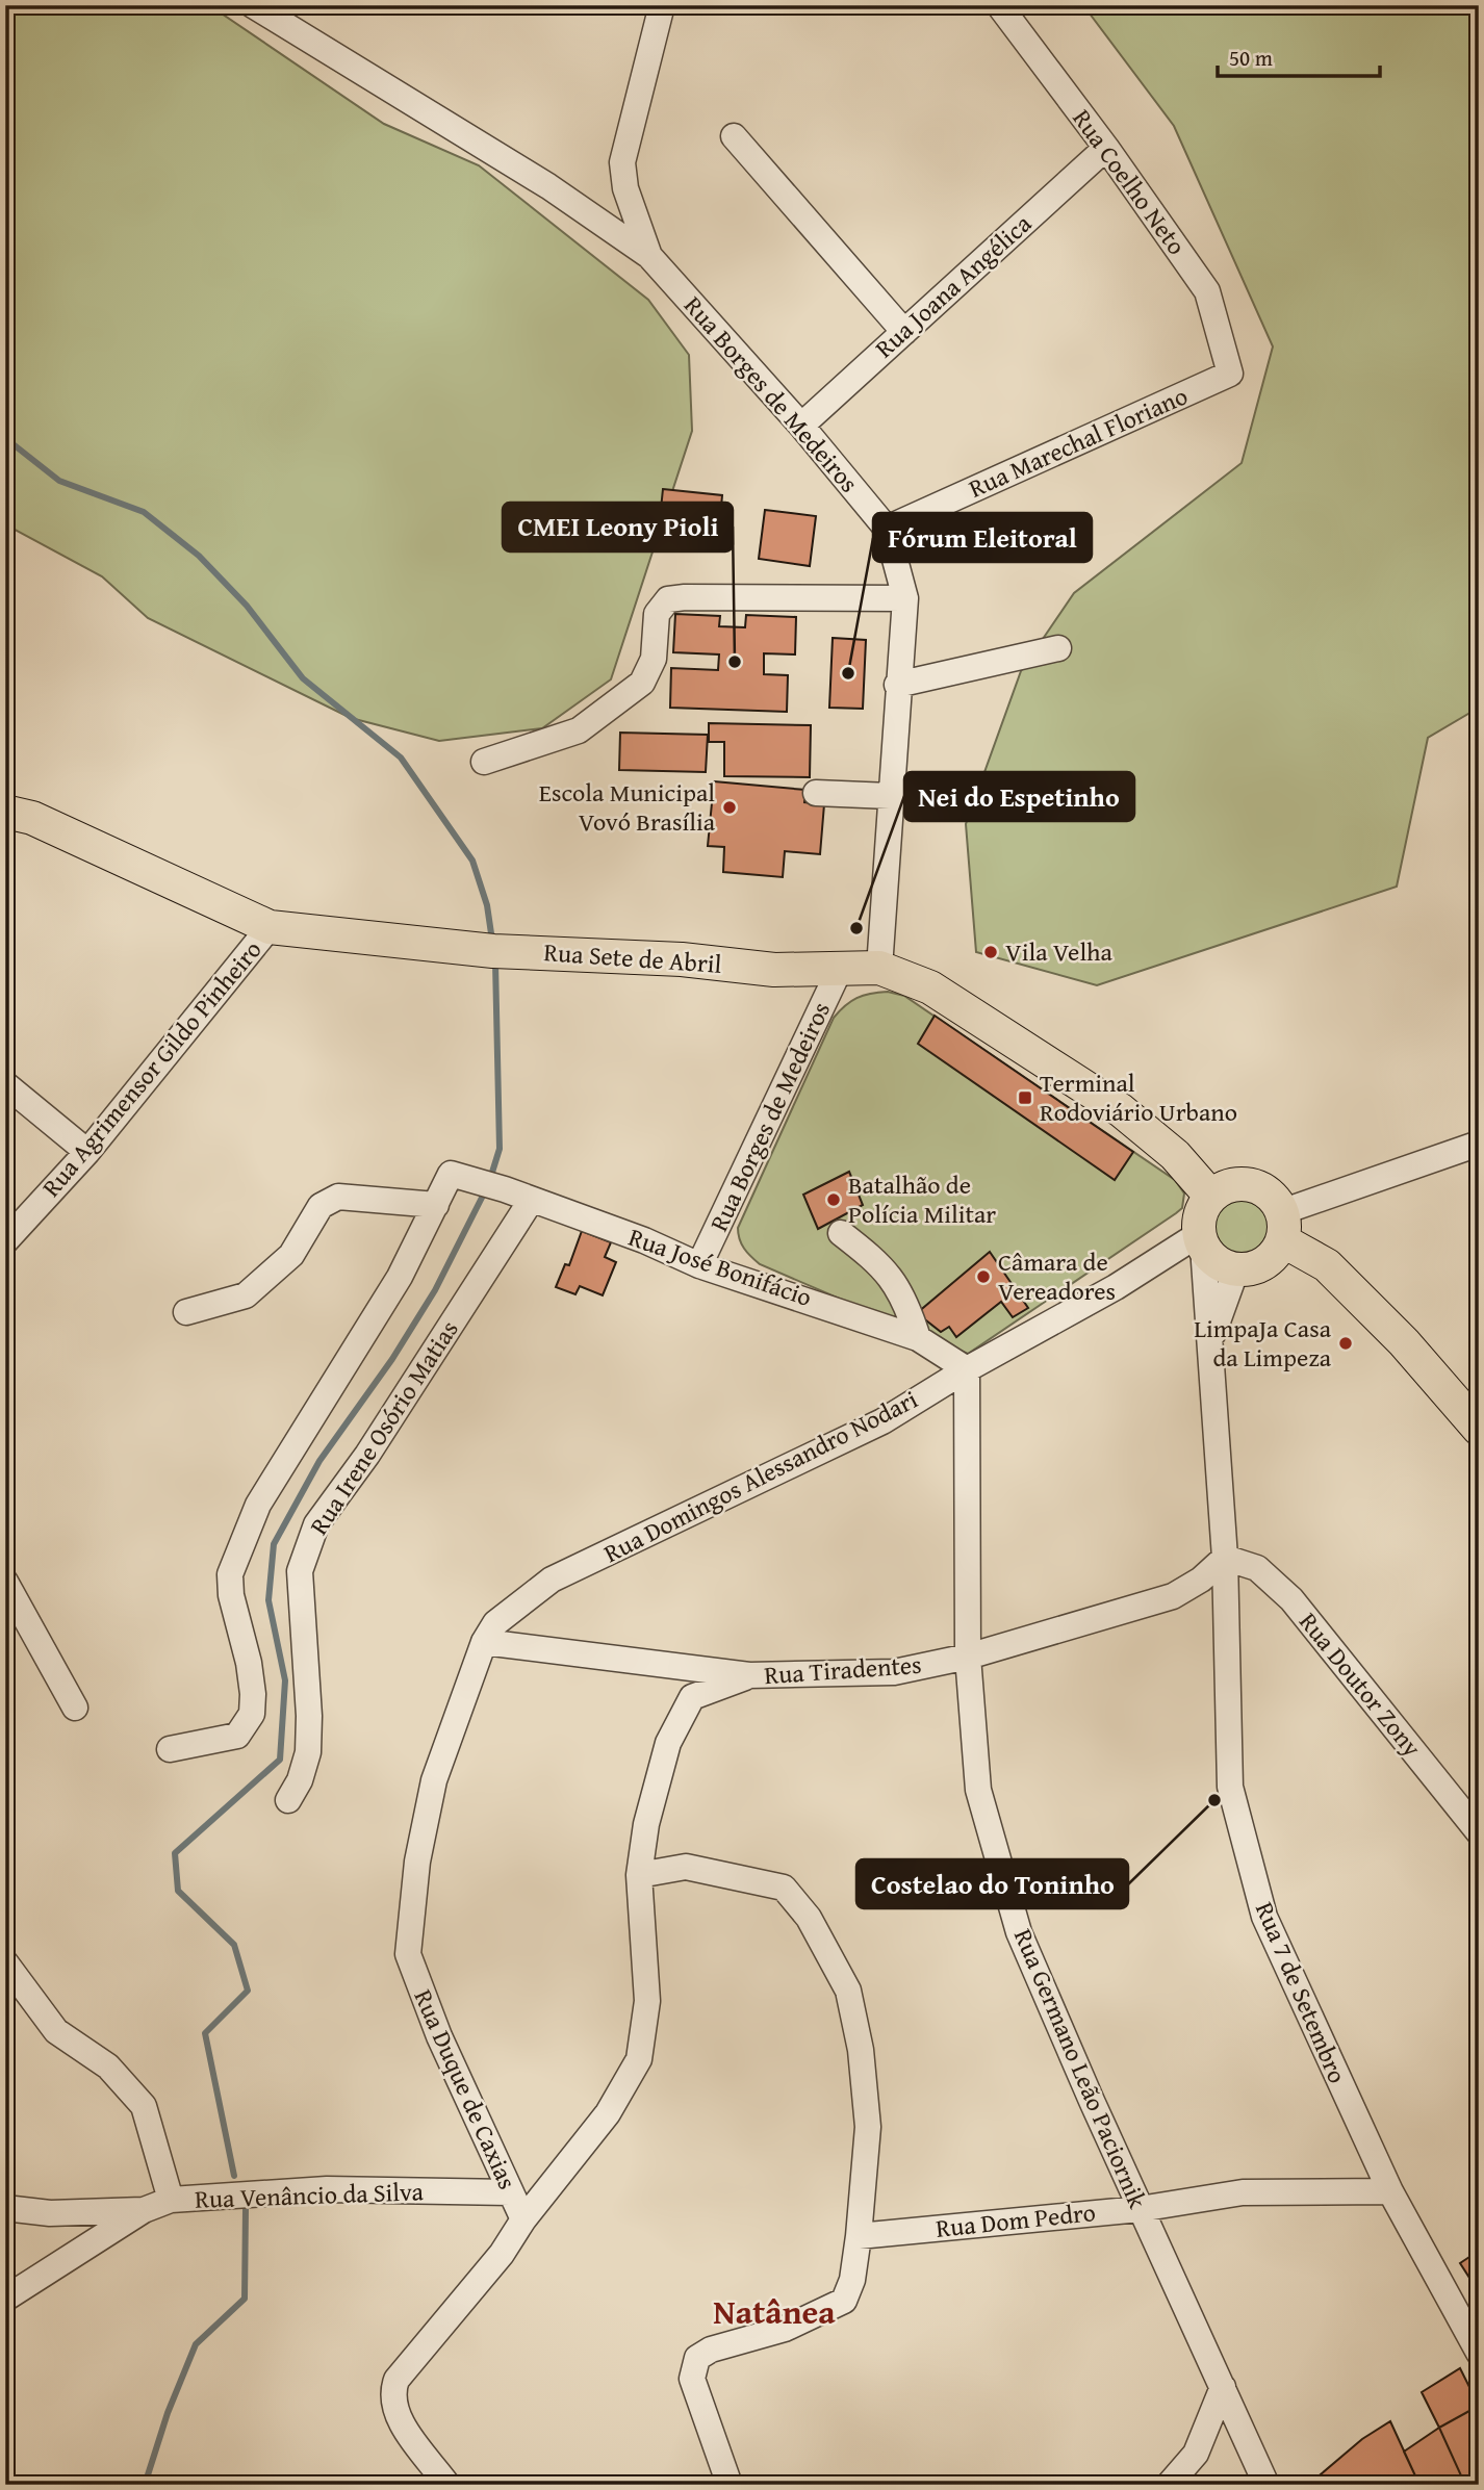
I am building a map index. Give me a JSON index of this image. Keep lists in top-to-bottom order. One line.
{"streets":{"main road":["Rua Sete de Abril"],"street":["Rua Coelho Neto","Rua Joana Angélica","Rua Borges de Medeiros","Rua Marechal Floriano","Rua Agrimensor Gildo Pinheiro","Rua José Bonifácio","Rua Irene Osório Matias","Rua Domingos Alessandro Nodari","Rua Tiradentes","Rua Doutor Zony","Rua 7 de Setembro","Rua Germano Leão Paciornik","Rua Duque de Caxias","Rua Venâncio da Silva","Rua Dom Pedro"]},"crossings":[["Rua Coelho Neto","Rua Joana Angélica"],["Rua Coelho Neto","Rua Marechal Floriano"],["Rua Joana Angélica","Rua Borges de Medeiros"],["Rua Borges de Medeiros","Rua Marechal Floriano"],["Rua Borges de Medeiros","Rua Sete de Abril"],["Rua Borges de Medeiros","Rua José Bonifácio"],["Rua Sete de Abril","Rua Agrimensor Gildo Pinheiro"],["Rua Sete de Abril","Rua Domingos Alessandro Nodari"],["Rua Sete de Abril","Rua 7 de Setembro"],["Rua José Bonifácio","Rua Irene Osório Matias"],["Rua José Bonifácio","Rua Domingos Alessandro Nodari"],["Rua José Bonifácio","Rua Germano Leão Paciornik"],["Rua Domingos Alessandro Nodari","Rua Tiradentes"],["Rua Domingos Alessandro Nodari","Rua 7 de Setembro"],["Rua Domingos Alessandro Nodari","Rua Germano Leão Paciornik"],["Rua Domingos Alessandro Nodari","Rua Duque de Caxias"],["Rua Tiradentes","Rua Doutor Zony"],["Rua Tiradentes","Rua 7 de Setembro"],["Rua Tiradentes","Rua Germano Leão Paciornik"],["Rua Tiradentes","Rua Duque de Caxias"],["Rua Doutor Zony","Rua 7 de Setembro"],["Rua 7 de Setembro","Rua Dom Pedro"],["Rua Germano Leão Paciornik","Rua Dom Pedro"],["Rua Duque de Caxias","Rua Venâncio da Silva"]],"districts":["Natânea"],"places":{"other":["CMEI Leony Pioli","Fórum Eleitoral","Escola Municipal Vovó Brasília","Nei do Espetinho","Vila Velha","Batalhão de Polícia Militar","Câmara de Vereadores","LimpaJa Casa da Limpeza","Costelao do Toninho"],"transit":["Terminal Rodoviário Urbano"]},"scale_bar":"50 m"}
